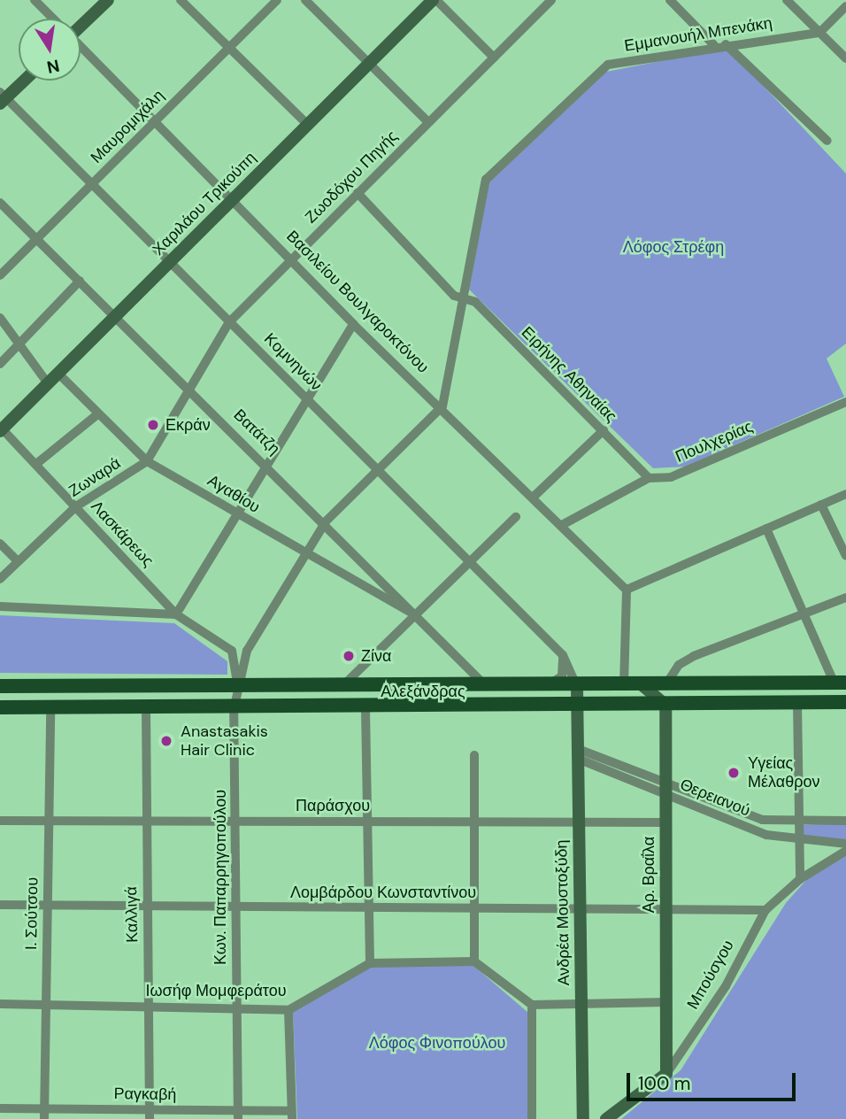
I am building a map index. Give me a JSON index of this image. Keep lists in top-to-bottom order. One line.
{"streets":{"main road":["Αλεξάνδρας"],"street":["Εμμανουήλ Μπενάκη","Μαυρομιχάλη","Ζωοδόχου Πηγής","Χαριλάου Τρικούπη","Βασιλείου Βουλγαροκτόνου","Κομνηνών","Ειρήνης Αθηναίας","Βατάτζη","Πουλχερίας","Ζωναρά","Αγαθίου","Λασκάρεως","Θερειανού","Παράσχου","Αρ. Βραΐλα","Κων. Παπαρρηγοπούλου","Λομβάρδου Κωνσταντίνου","Ανδρέα Μουστοξύδη","Ι. Σούτσου","Καλλιγά","Μπούσγου","Ιωσήφ Μομφεράτου","Ραγκαβή"]},"crossings":[["Εμμανουήλ Μπενάκη","Βασιλείου Βουλγαροκτόνου"],["Εμμανουήλ Μπενάκη","Ειρήνης Αθηναίας"],["Εμμανουήλ Μπενάκη","Κων. Παπαρρηγοπούλου"],["Μαυρομιχάλη","Βασιλείου Βουλγαροκτόνου"],["Μαυρομιχάλη","Κομνηνών"],["Μαυρομιχάλη","Βατάτζη"],["Ζωοδόχου Πηγής","Βασιλείου Βουλγαροκτόνου"],["Ζωοδόχου Πηγής","Κομνηνών"],["Ζωοδόχου Πηγής","Ειρήνης Αθηναίας"],["Ζωοδόχου Πηγής","Βατάτζη"],["Ζωοδόχου Πηγής","Ζωναρά"],["Χαριλάου Τρικούπη","Βασιλείου Βουλγαροκτόνου"],["Χαριλάου Τρικούπη","Κομνηνών"],["Χαριλάου Τρικούπη","Βατάτζη"],["Χαριλάου Τρικούπη","Αγαθίου"],["Χαριλάου Τρικούπη","Λασκάρεως"],["Βασιλείου Βουλγαροκτόνου","Πουλχερίας"],["Βασιλείου Βουλγαροκτόνου","Κων. Παπαρρηγοπούλου"],["Κομνηνών","Αλεξάνδρας"],["Κομνηνών","Κων. Παπαρρηγοπούλου"],["Κομνηνών","Ανδρέα Μουστοξύδη"],["Ειρήνης Αθηναίας","Πουλχερίας"],["Βατάτζη","Ζωναρά"],["Βατάτζη","Αγαθίου"],["Βατάτζη","Αλεξάνδρας"],["Βατάτζη","Κων. Παπαρρηγοπούλου"],["Ζωναρά","Αγαθίου"],["Ζωναρά","Λασκάρεως"],["Αγαθίου","Κων. Παπαρρηγοπούλου"],["Αλεξάνδρας","Αρ. Βραΐλα"],["Αλεξάνδρας","Κων. Παπαρρηγοπούλου"],["Αλεξάνδρας","Ανδρέα Μουστοξύδη"],["Αλεξάνδρας","Ι. Σούτσου"],["Αλεξάνδρας","Καλλιγά"],["Θερειανού","Αρ. Βραΐλα"],["Θερειανού","Ανδρέα Μουστοξύδη"],["Παράσχου","Αρ. Βραΐλα"],["Παράσχου","Κων. Παπαρρηγοπούλου"],["Παράσχου","Ανδρέα Μουστοξύδη"],["Παράσχου","Ι. Σούτσου"],["Παράσχου","Καλλιγά"],["Αρ. Βραΐλα","Λομβάρδου Κωνσταντίνου"],["Αρ. Βραΐλα","Μπούσγου"],["Κων. Παπαρρηγοπούλου","Λομβάρδου Κωνσταντίνου"],["Κων. Παπαρρηγοπούλου","Ιωσήφ Μομφεράτου"],["Κων. Παπαρρηγοπούλου","Ραγκαβή"],["Λομβάρδου Κωνσταντίνου","Ανδρέα Μουστοξύδη"],["Λομβάρδου Κωνσταντίνου","Ι. Σούτσου"],["Λομβάρδου Κωνσταντίνου","Καλλιγά"],["Λομβάρδου Κωνσταντίνου","Μπούσγου"],["Ι. Σούτσου","Ιωσήφ Μομφεράτου"],["Ι. Σούτσου","Ραγκαβή"],["Καλλιγά","Ιωσήφ Μομφεράτου"],["Καλλιγά","Ραγκαβή"]],"parks":["Λόφος Στρέφη","Λόφος Φινοπούλου"],"places":["Εκράν","Ζίνα","Anastasakis Hair Clinic","Υγείας Μέλαθρον"],"scale_bar":"100 m","north":"bottom"}
